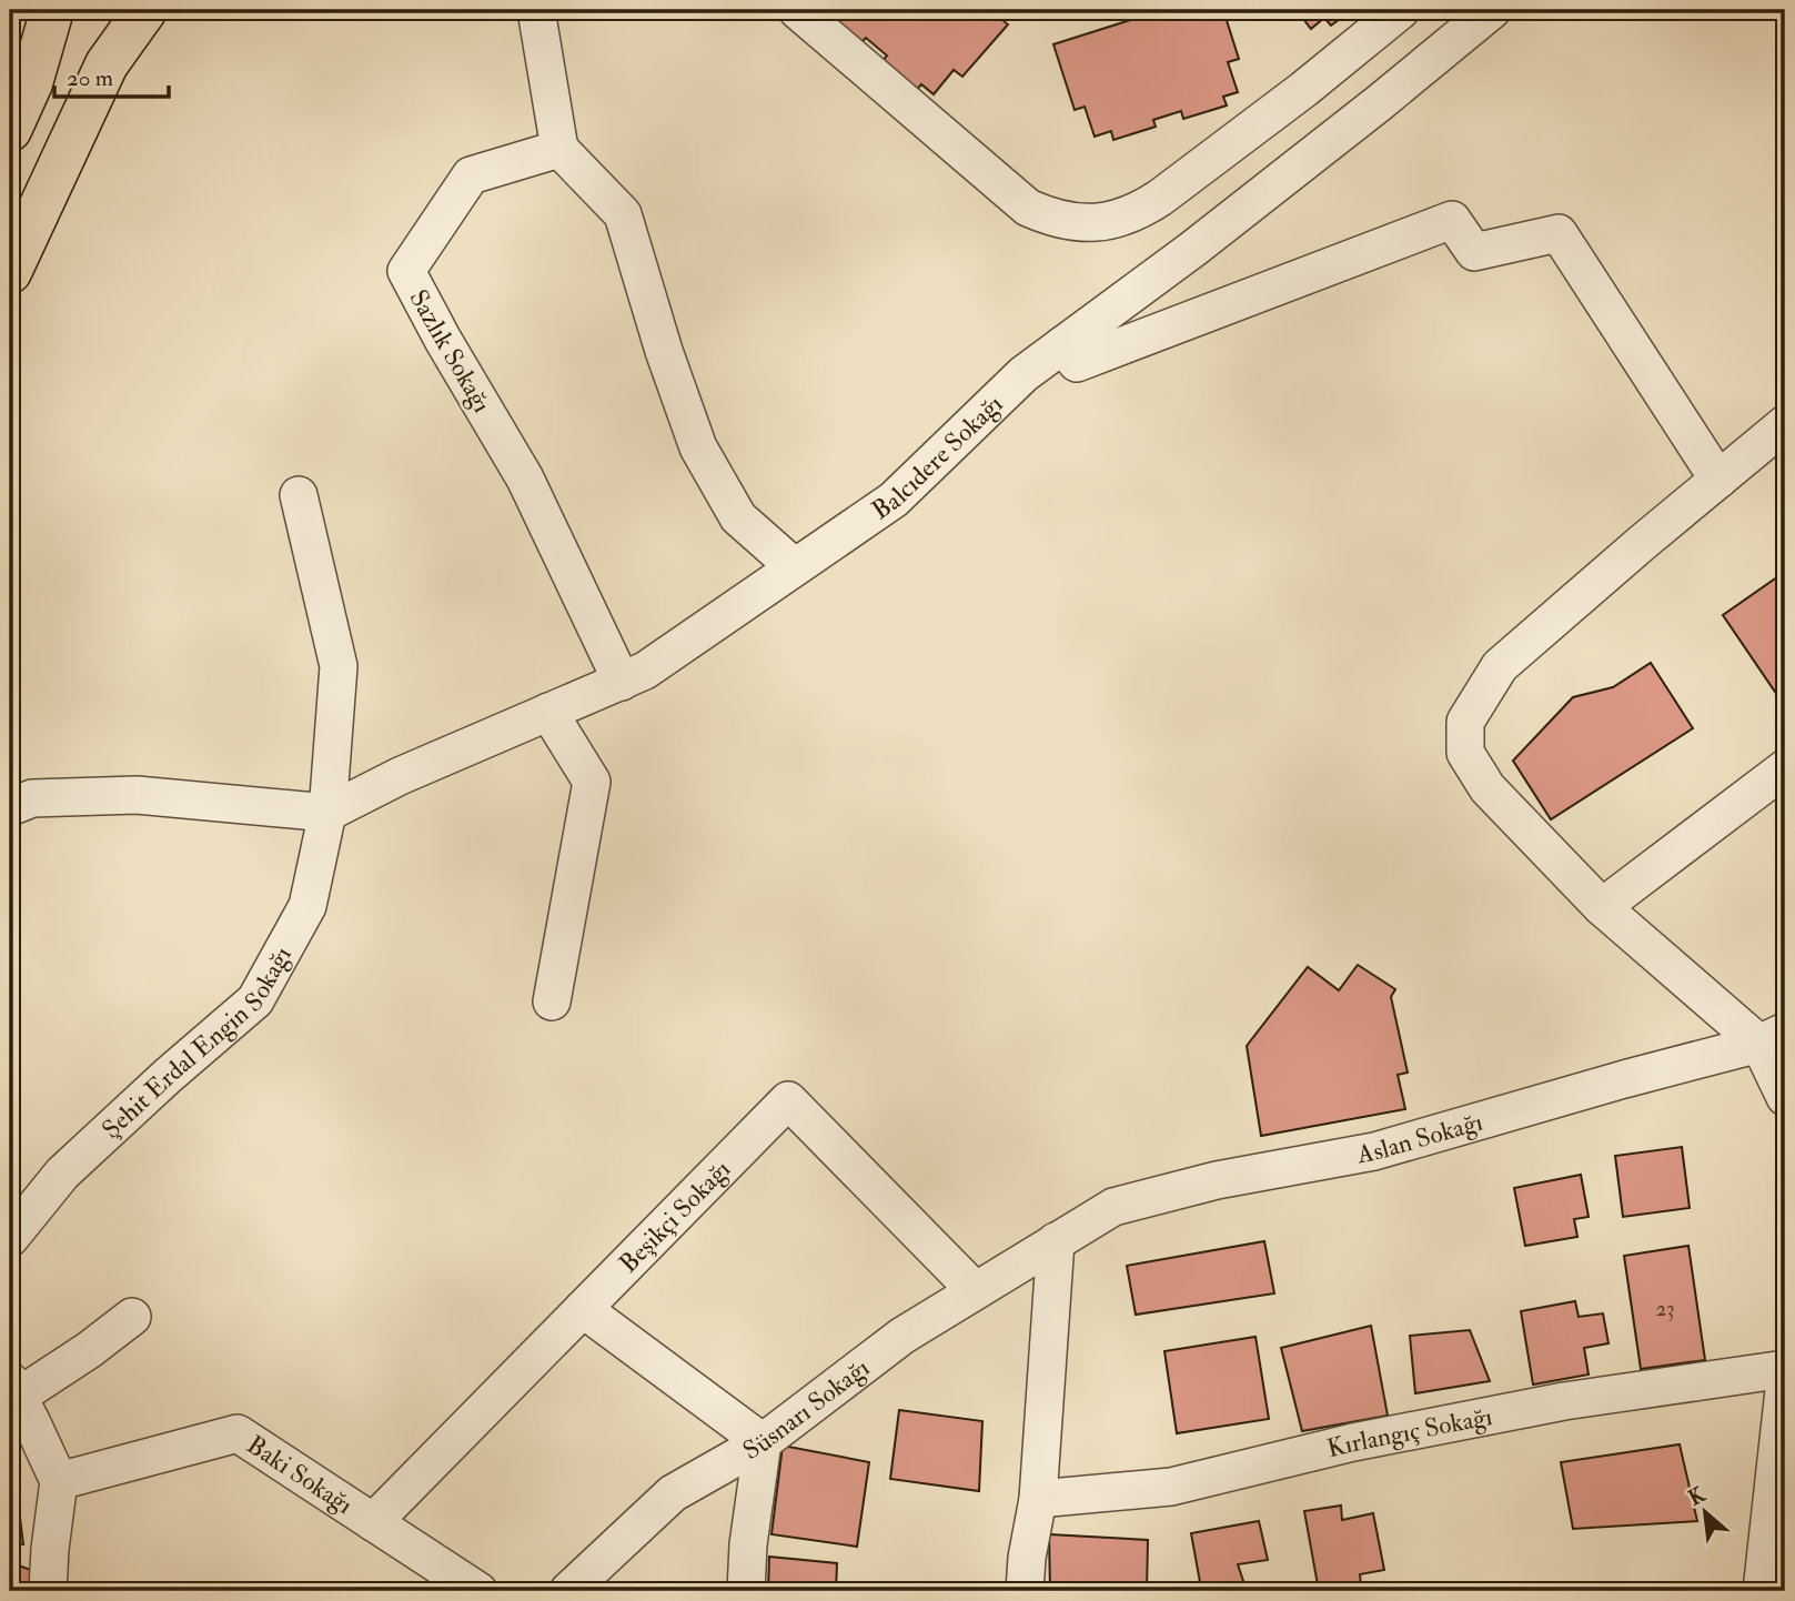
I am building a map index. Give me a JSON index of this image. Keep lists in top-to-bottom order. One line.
{"streets":{"street":["Sazlık Sokağı","Balcıdere Sokağı","Şehit Erdal Engin Sokağı","Aslan Sokağı","Beşikçi Sokağı","Süsnarı Sokağı","Kırlangıç Sokağı","Baki Sokağı"]},"crossings":[["Sazlık Sokağı","Balcıdere Sokağı"],["Balcıdere Sokağı","Şehit Erdal Engin Sokağı"],["Aslan Sokağı","Süsnarı Sokağı"],["Beşikçi Sokağı","Süsnarı Sokağı"],["Beşikçi Sokağı","Baki Sokağı"]],"house_numbers":["23"],"scale_bar":"20 m","north":"top left"}
